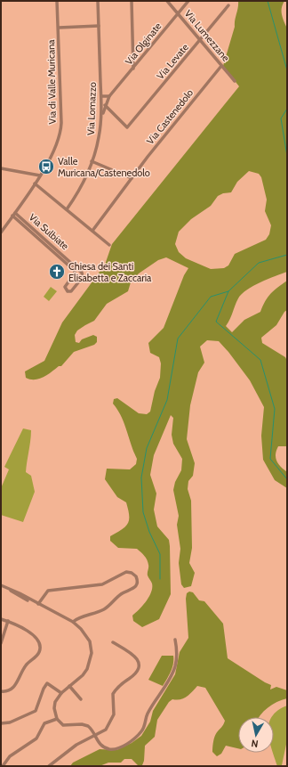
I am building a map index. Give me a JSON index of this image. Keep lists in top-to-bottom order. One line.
{"streets":{"street":["Via Lumezzane","Via Olginate","Via Levate","Via di Valle Muricana","Via Lomazzo","Via Castenedolo","Via Sulbiate"]},"crossings":[["Via Lumezzane","Via Olginate"],["Via Lumezzane","Via Levate"],["Via Lumezzane","Via Castenedolo"],["Via Olginate","Via Levate"],["Via Olginate","Via Lomazzo"],["Via di Valle Muricana","Via Sulbiate"]],"places":{"bus stop":["Valle Muricana/Castenedolo"],"church":["Chiesa dei Santi Elisabetta e Zaccaria"]},"north":"bottom"}
